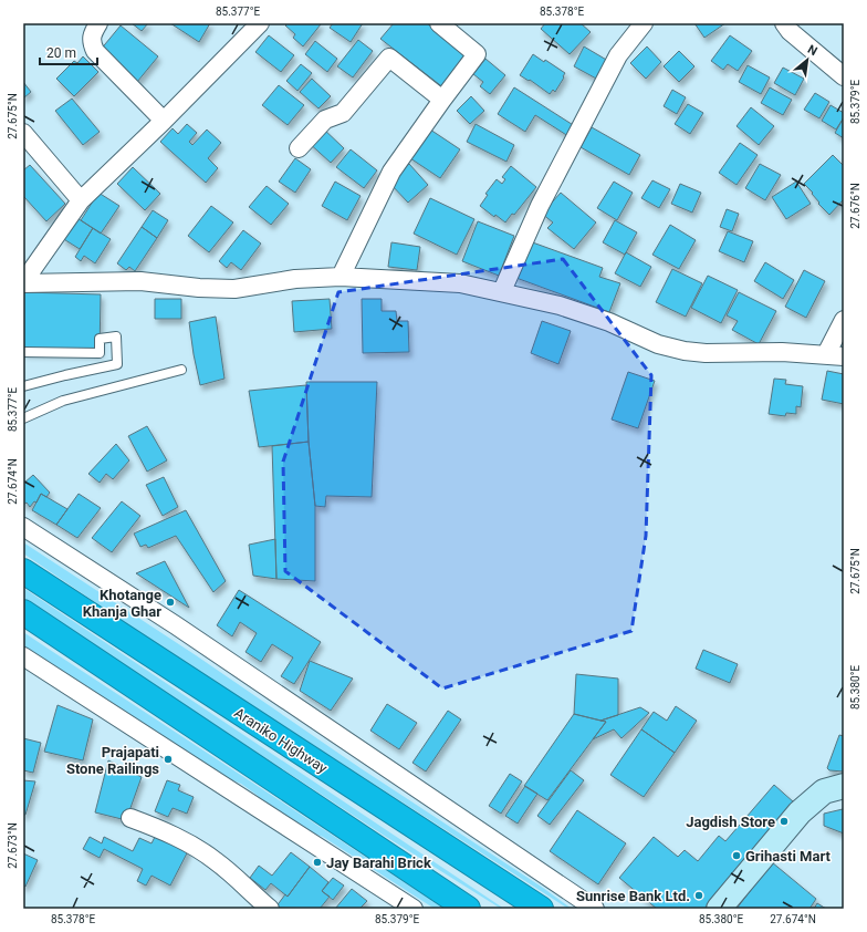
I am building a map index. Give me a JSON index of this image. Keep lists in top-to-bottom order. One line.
{"streets":{"highway":["Araniko Highway"]},"places":["Khotange Khanja Ghar","Prajapati Stone Railings","Jagdish Store","Grihasti Mart","Jay Barahi Brick","Sunrise Bank Ltd."],"scale_bar":"20 m","north":"top right","coordinates":["85.377°E","85.378°E","85.379°E","27.675°N","27.676°N","27.674°N","85.380°E","27.673°N"]}
